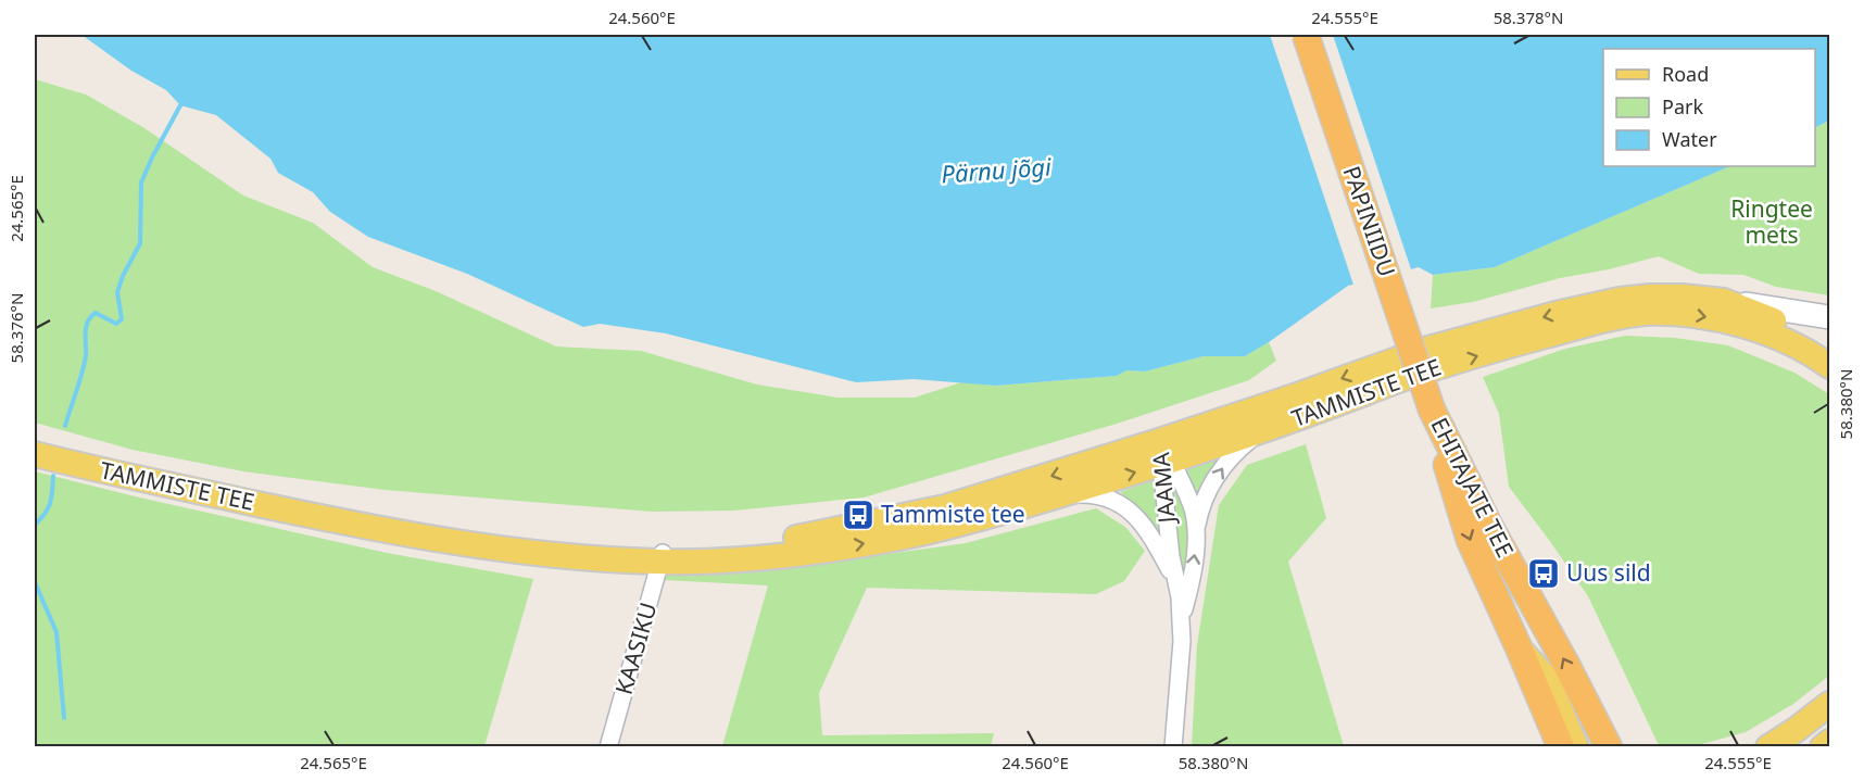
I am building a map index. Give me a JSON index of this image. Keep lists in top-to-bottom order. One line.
{"streets":{"highway":["PAPINIIDU","EHITAJATE TEE"],"main road":["TAMMISTE TEE"],"street":["JAAMA","KAASIKU"]},"crossings":[["PAPINIIDU","EHITAJATE TEE"],["TAMMISTE TEE","JAAMA"],["TAMMISTE TEE","KAASIKU"]],"water":["Pärnu jõgi"],"parks":["Ringtee mets"],"places":{"bus stop":["Tammiste tee","Uus sild"]},"legend":["Road","Park","Water"],"coordinates":["24.560°E","24.555°E","58.378°N","24.565°E","58.376°N","58.380°N"]}
